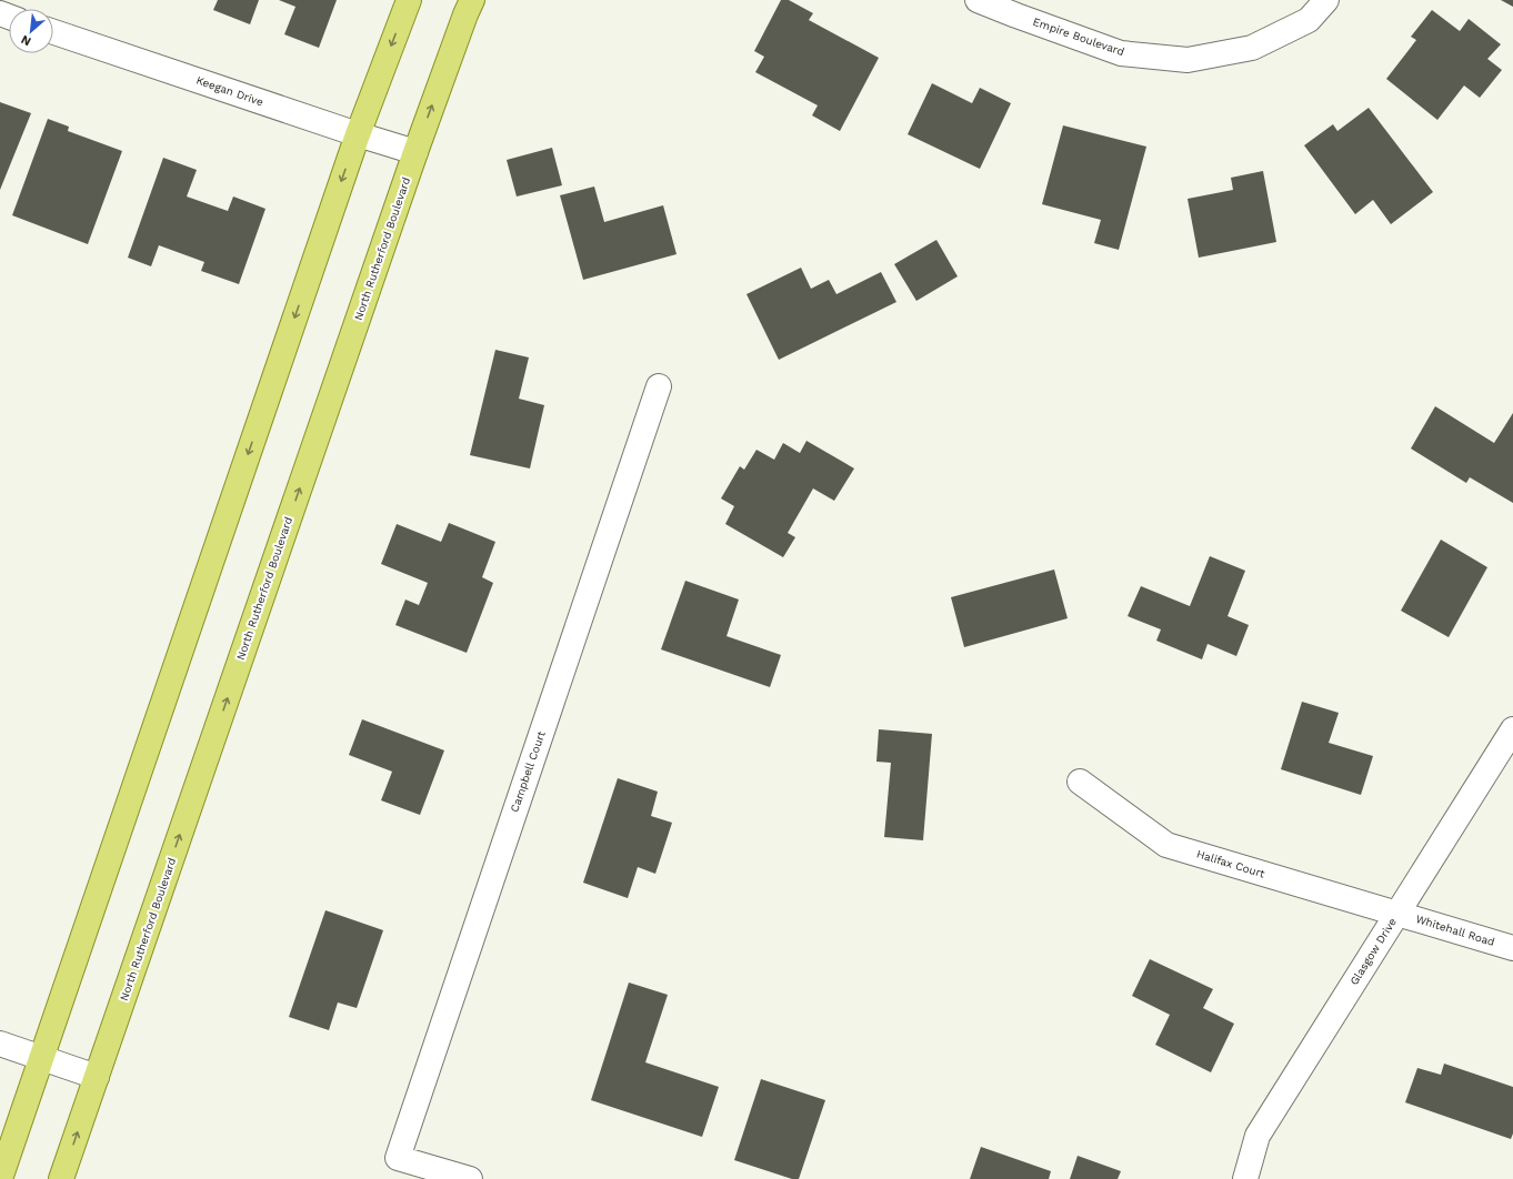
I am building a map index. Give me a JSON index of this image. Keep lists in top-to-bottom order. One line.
{"streets":{"main road":["North Rutherford Boulevard"],"street":["Empire Boulevard","Keegan Drive","Campbell Court","Halifax Court","Whitehall Road","Glasgow Drive"]},"crossings":[["Keegan Drive","North Rutherford Boulevard"],["Halifax Court","Whitehall Road"],["Halifax Court","Glasgow Drive"],["Whitehall Road","Glasgow Drive"]],"north":"bottom left"}
